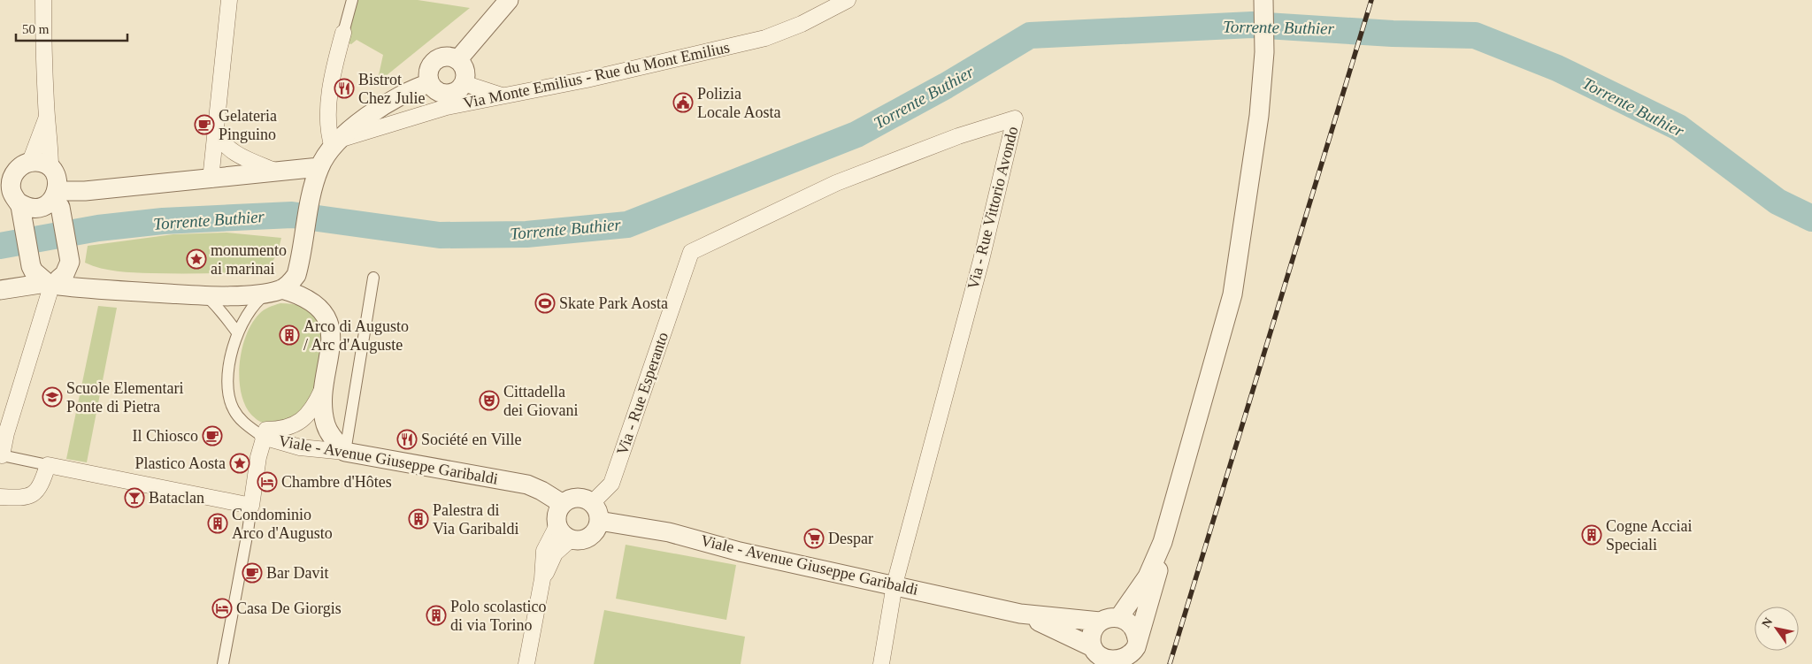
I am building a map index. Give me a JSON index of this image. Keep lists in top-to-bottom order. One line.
{"streets":{"street":["Via Monte Emilius - Rue du Mont Emilius","Via - Rue Vittorio Avondo","Via - Rue Esperanto","Viale - Avenue Giuseppe Garibaldi"]},"crossings":[["Via - Rue Vittorio Avondo","Via - Rue Esperanto"],["Via - Rue Vittorio Avondo","Viale - Avenue Giuseppe Garibaldi"],["Via - Rue Esperanto","Viale - Avenue Giuseppe Garibaldi"]],"water":["Torrente Buthier"],"places":{"restaurant":["Bistrot Chez Julie","Société en Ville"],"public building":["Polizia Locale Aosta"],"cafe":["Gelateria Pinguino","Il Chiosco","Bar Davit"],"place":["monumento ai marinai","Plastico Aosta"],"sports":["Skate Park Aosta"],"building":["Arco di Augusto / Arc d'Auguste","Palestra di Via Garibaldi","Condominio Arco d'Augusto","Cogne Acciai Speciali","Polo scolastico di via Torino"],"school or university":["Scuole Elementari Ponte di Pietra"],"theatre":["Cittadella dei Giovani"],"hotel":["Chambre d'Hôtes","Casa De Giorgis"],"bar":["Bataclan"],"supermarket":["Despar"]},"scale_bar":"50 m","north":"top left"}
